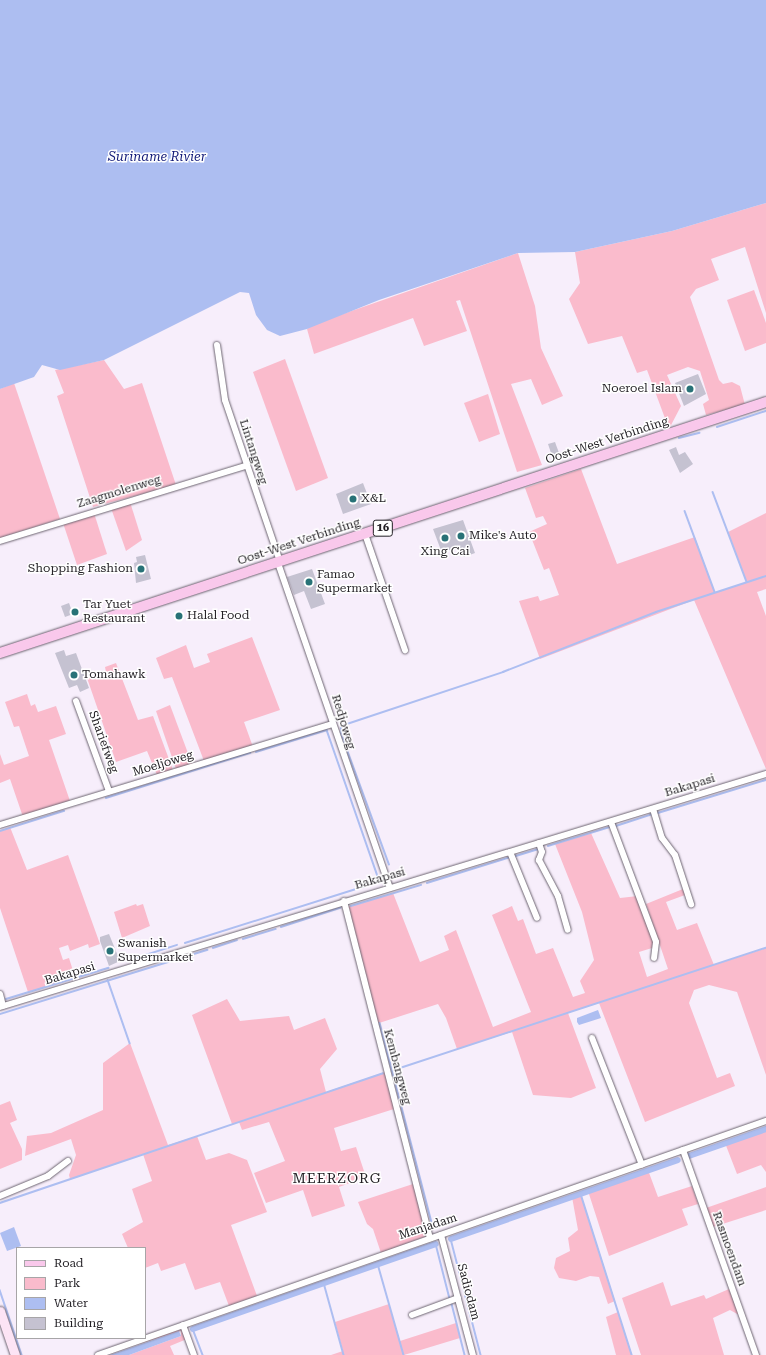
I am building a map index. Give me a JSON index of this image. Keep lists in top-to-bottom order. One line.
{"streets":{"main road":["Oost-West Verbinding","16"],"street":["Lintangweg","Zaagmolenweg","Redjoweg","Shariefweg","Moeljoweg","Bakapasi","Kembangweg","Manjadam","Rasmoendam","Sadiodam"]},"crossings":[["Oost-West Verbinding","Lintangweg"],["Oost-West Verbinding","Redjoweg"],["Lintangweg","Zaagmolenweg"],["Lintangweg","Redjoweg"],["Redjoweg","Moeljoweg"],["Redjoweg","Bakapasi"],["Shariefweg","Moeljoweg"],["Bakapasi","Kembangweg"],["Kembangweg","Manjadam"],["Manjadam","Rasmoendam"],["Manjadam","Sadiodam"]],"districts":["MEERZORG"],"water":["Suriname Rivier"],"places":["Noeroel Islam","X&L","Mike's Auto","Xing Cai","Shopping Fashion","Famao Supermarket","Tar Yuet Restaurant","Halal Food","Tomahawk","Swanish Supermarket"],"legend":["Road","Park","Water","Building"]}
